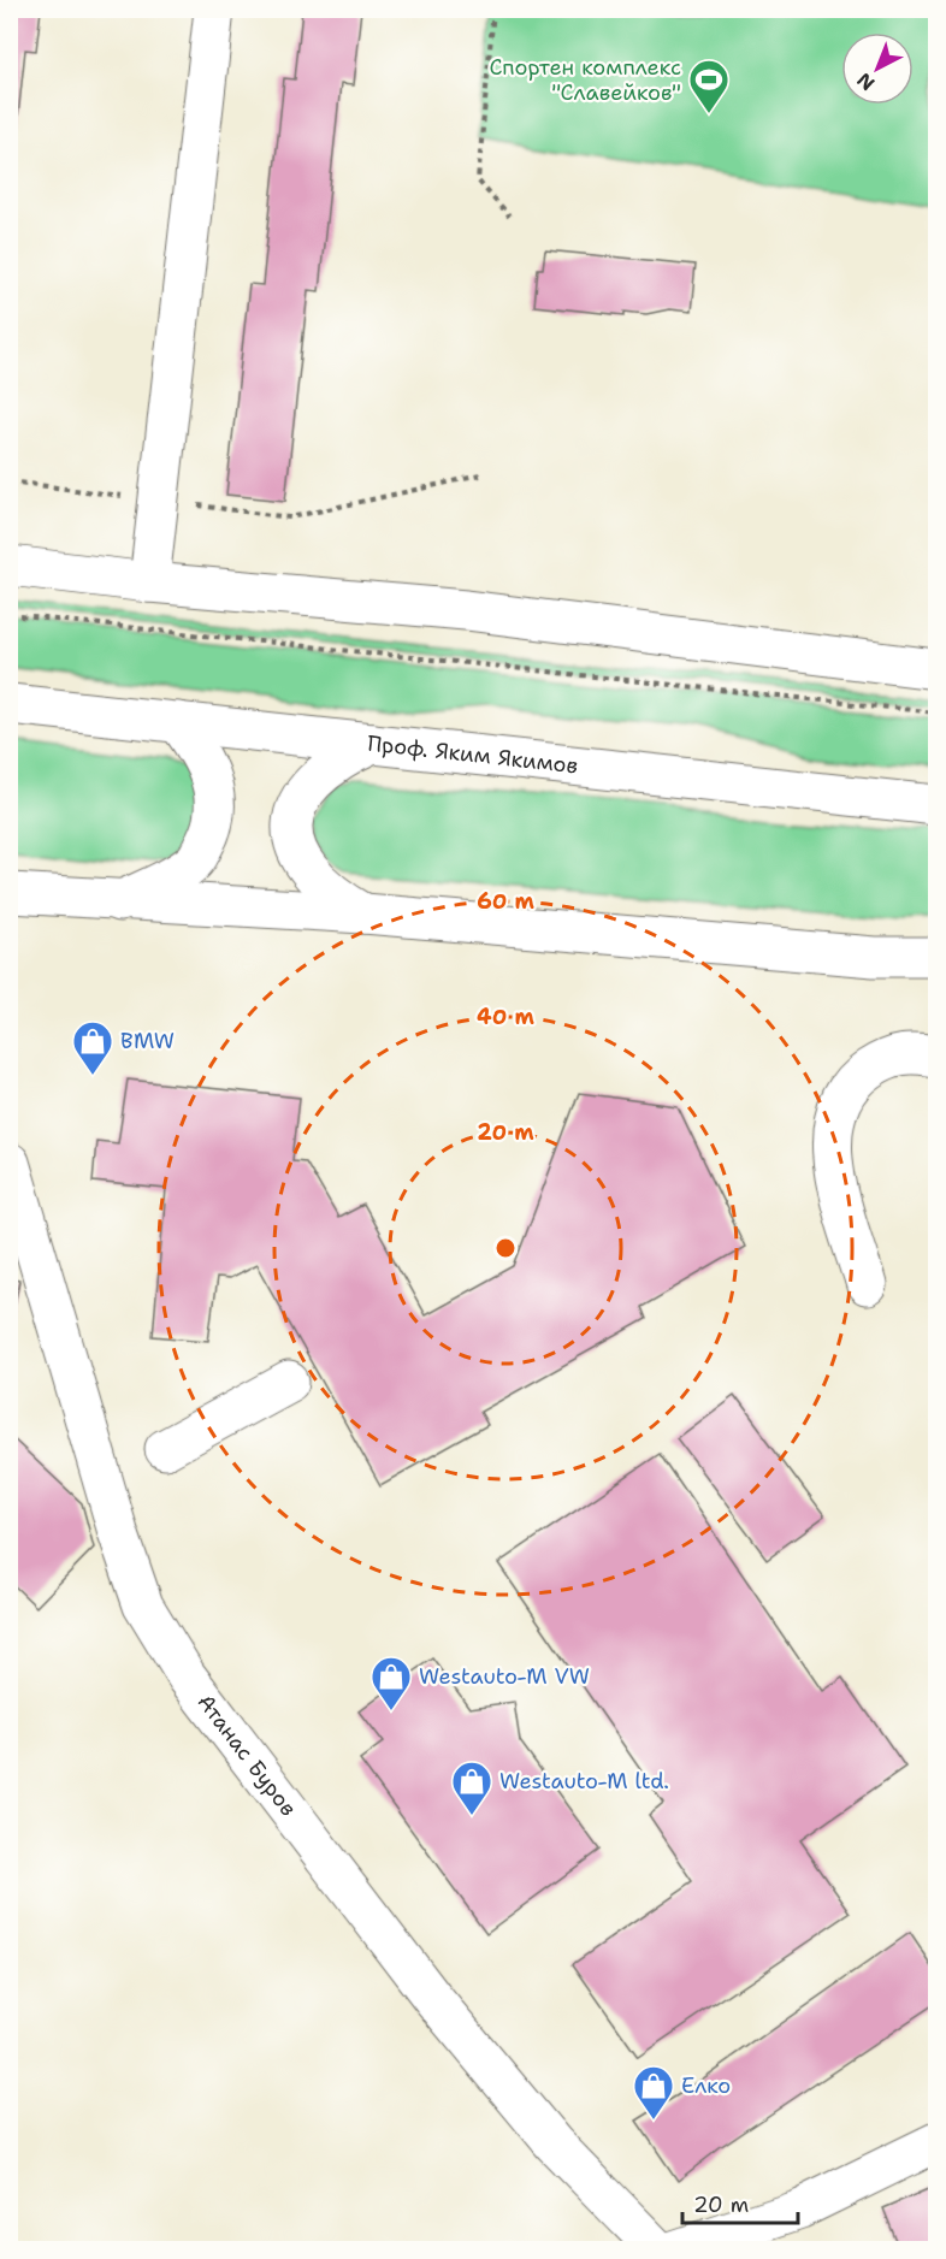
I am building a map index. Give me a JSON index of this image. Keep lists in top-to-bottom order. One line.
{"streets":{"main road":["Проф. Яким Якимов","Атанас Буров"]},"places":{"sports":["Спортен комплекс \"Славейков\""],"shop":["BMW","Westauto-M VW","Westauto-M ltd.","Елко"]},"scale_bar":"20 m","north":"bottom left","rings":["60 m","40 m","20 m"]}
